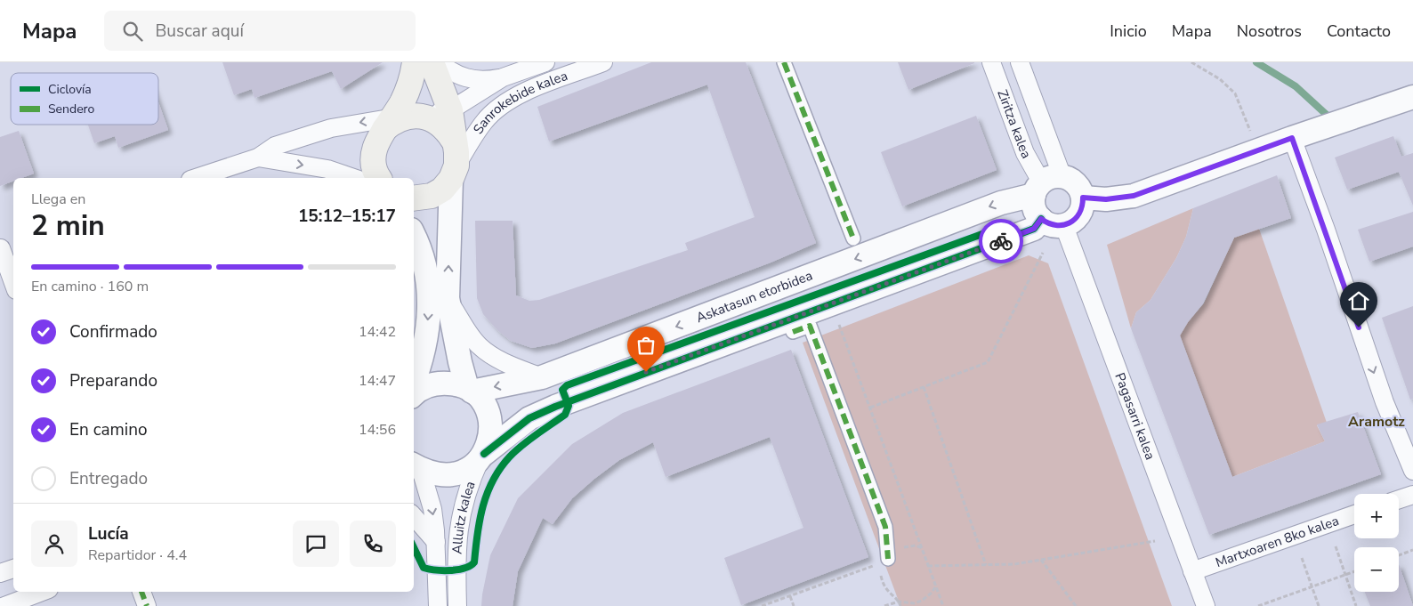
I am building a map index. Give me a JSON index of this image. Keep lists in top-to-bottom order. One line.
{"streets":{"street":["Sanrokebide kalea","Ziritza kalea","Askatasun etorbidea","Pagasarri kalea","Alluitz kalea","Martxoaren 8ko kalea"]},"crossings":[["Ziritza kalea","Askatasun etorbidea"],["Ziritza kalea","Pagasarri kalea"],["Askatasun etorbidea","Pagasarri kalea"],["Pagasarri kalea","Martxoaren 8ko kalea"]],"districts":["Aramotz"],"legend":["Ciclovía","Sendero"],"page":{"header":"Mapa","search":"Buscar aquí","nav":["Inicio","Mapa","Nosotros","Contacto"],"heading":["2 min","Llega en","15:12–15:17"],"panel":["Lucía","Repartidor · 4.4"],"bar":"En camino · 160 m","list":[["Confirmado","14:42"],["Preparando","14:47"],["En camino","14:56"],"Entregado"],"map_buttons":["+","−"]}}
